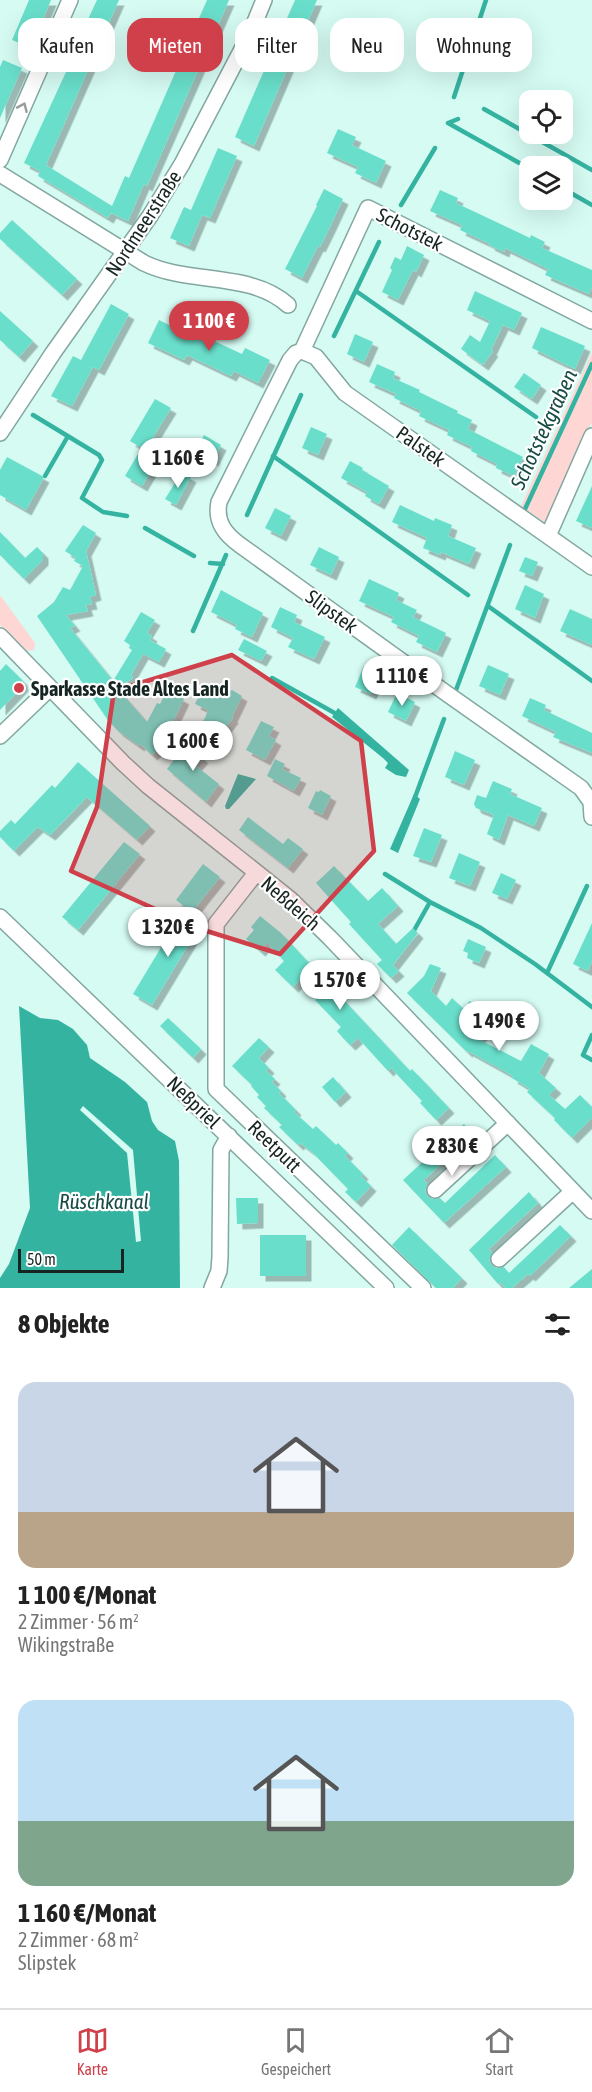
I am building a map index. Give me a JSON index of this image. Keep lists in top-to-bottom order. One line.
{"streets":{"street":["Nordmeerstraße","Schotstek","Palstek","Slipstek","Neßdeich","Neßpriel","Reetputt"]},"crossings":[["Schotstek","Palstek"],["Schotstek","Slipstek"],["Palstek","Slipstek"],["Neßdeich","Reetputt"]],"water":["Schotstekgraben","Rüschkanal"],"places":["Sparkasse Stade Altes Land"],"scale_bar":"50 m","page":{"chip":["Kaufen","Mieten","Filter","Neu","Wohnung"],"price":["1 100 €","1 160 €","1 110 €","1 600 €","1 320 €","1 570 €","1 490 €","2 830 €"],"scale":"50 m","heading":"8 Objekte","list":[{"name":"1 100 €/Monat","note":"2 Zimmer · 56 m² · Wikingstraße"},{"name":"1 160 €/Monat","note":"2 Zimmer · 68 m² · Slipstek"}],"tabs":["Karte","Gespeichert","Start"]}}
